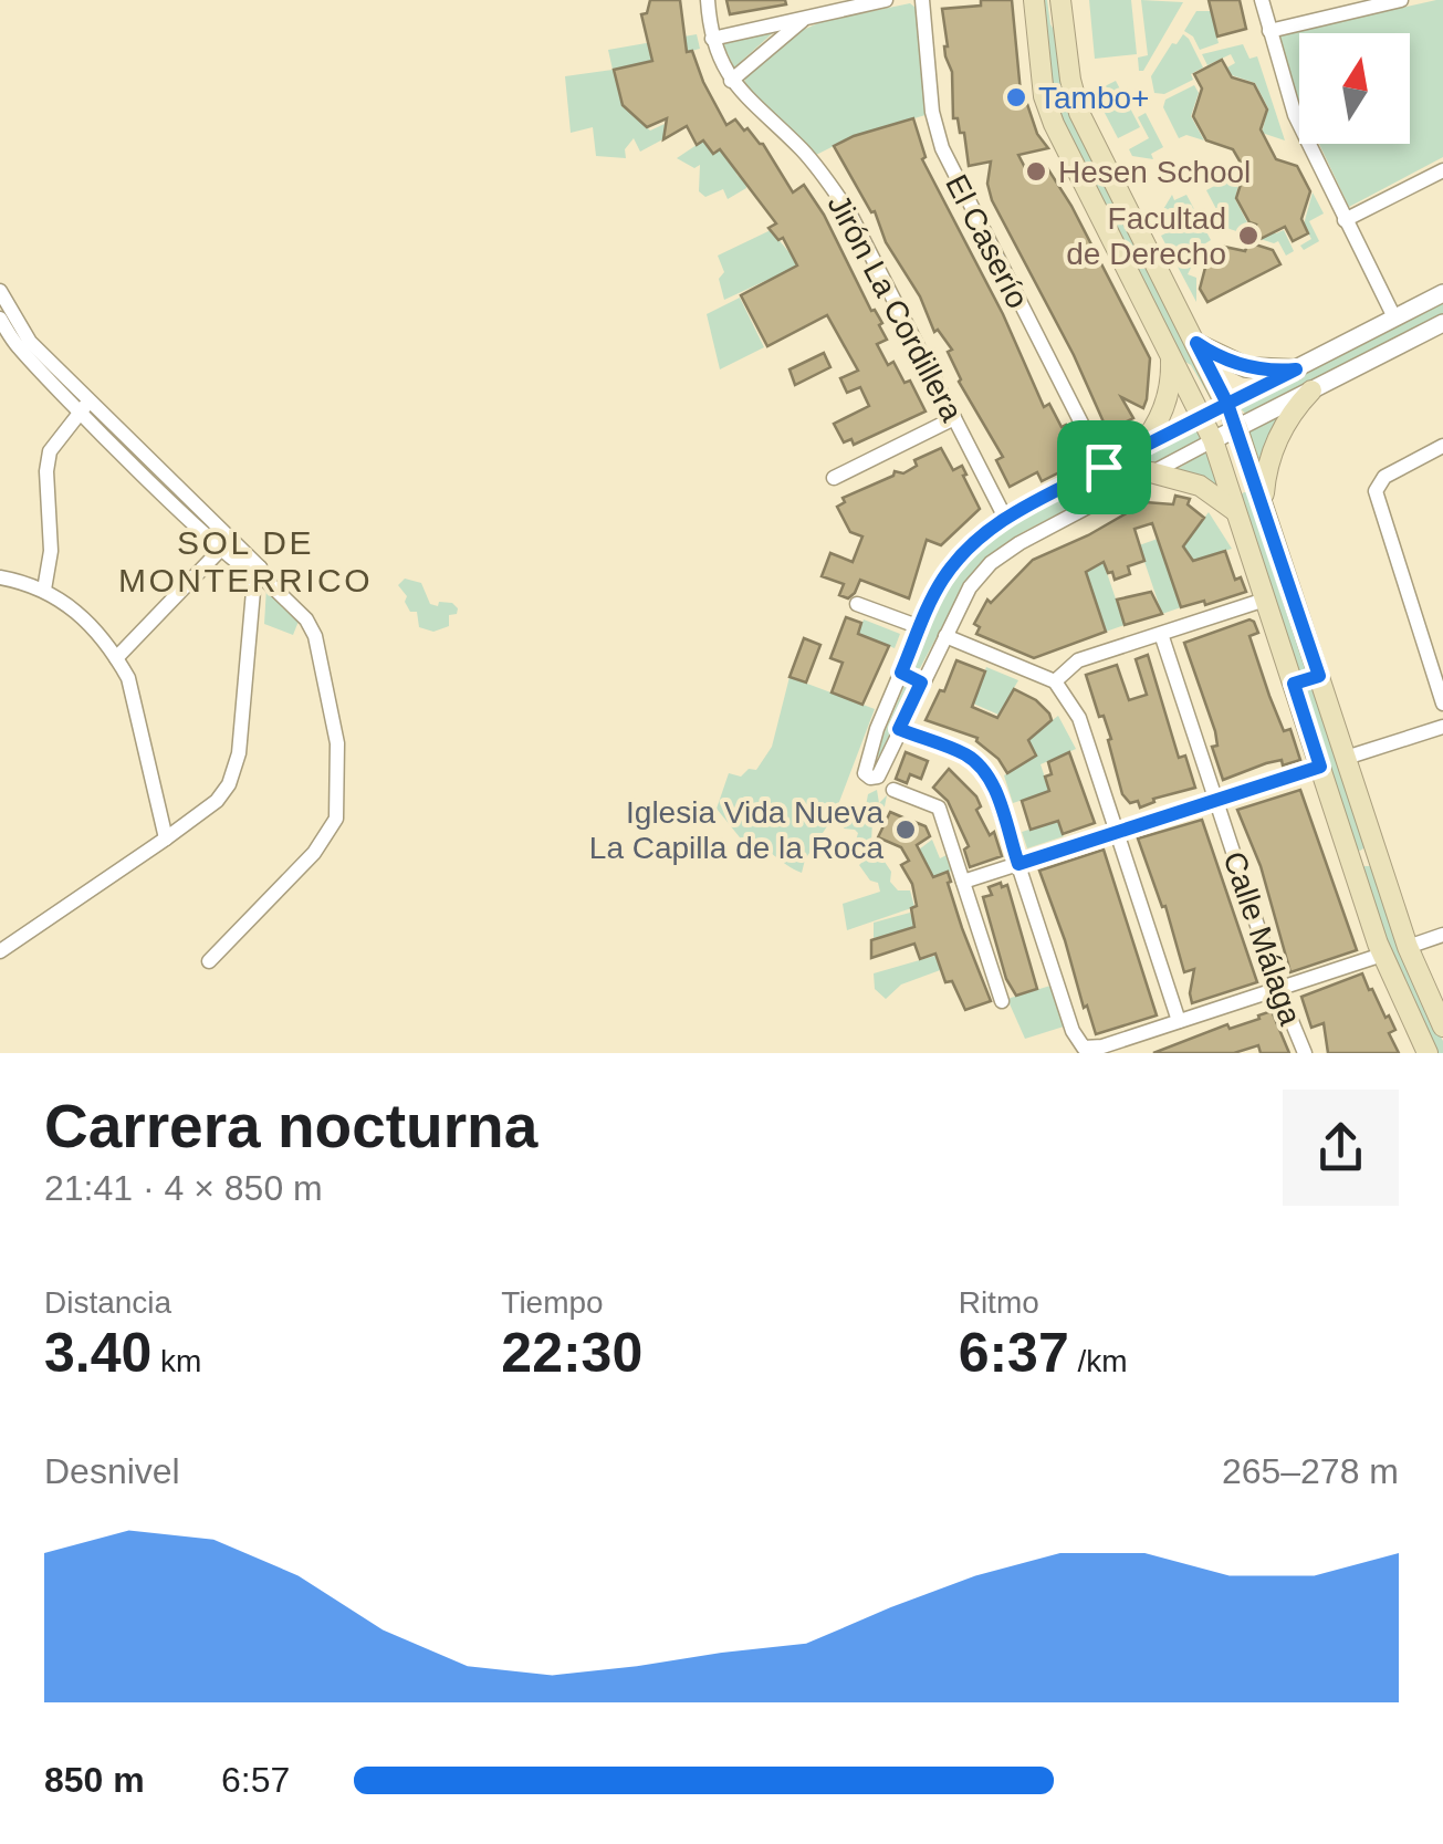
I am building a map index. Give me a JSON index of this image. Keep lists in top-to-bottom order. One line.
{"streets":{"street":["El Caserío","Jirón La Cordillera","Calle Málaga"]},"districts":["SOL DE MONTERRICO"],"places":["Tambo+","Hesen School","Facultad de Derecho","Iglesia Vida Nueva La Capilla de la Roca"],"north":"top","page":{"heading":["Carrera nocturna","21:41 · 4 × 850 m"],"stats":[["Distancia","3.40 km"],["Tiempo","22:30"],["Ritmo","6:37 /km"]],"chart":["Desnivel","265–278 m"],"list":[{"name":"850 m","note":"6:57"}]}}
